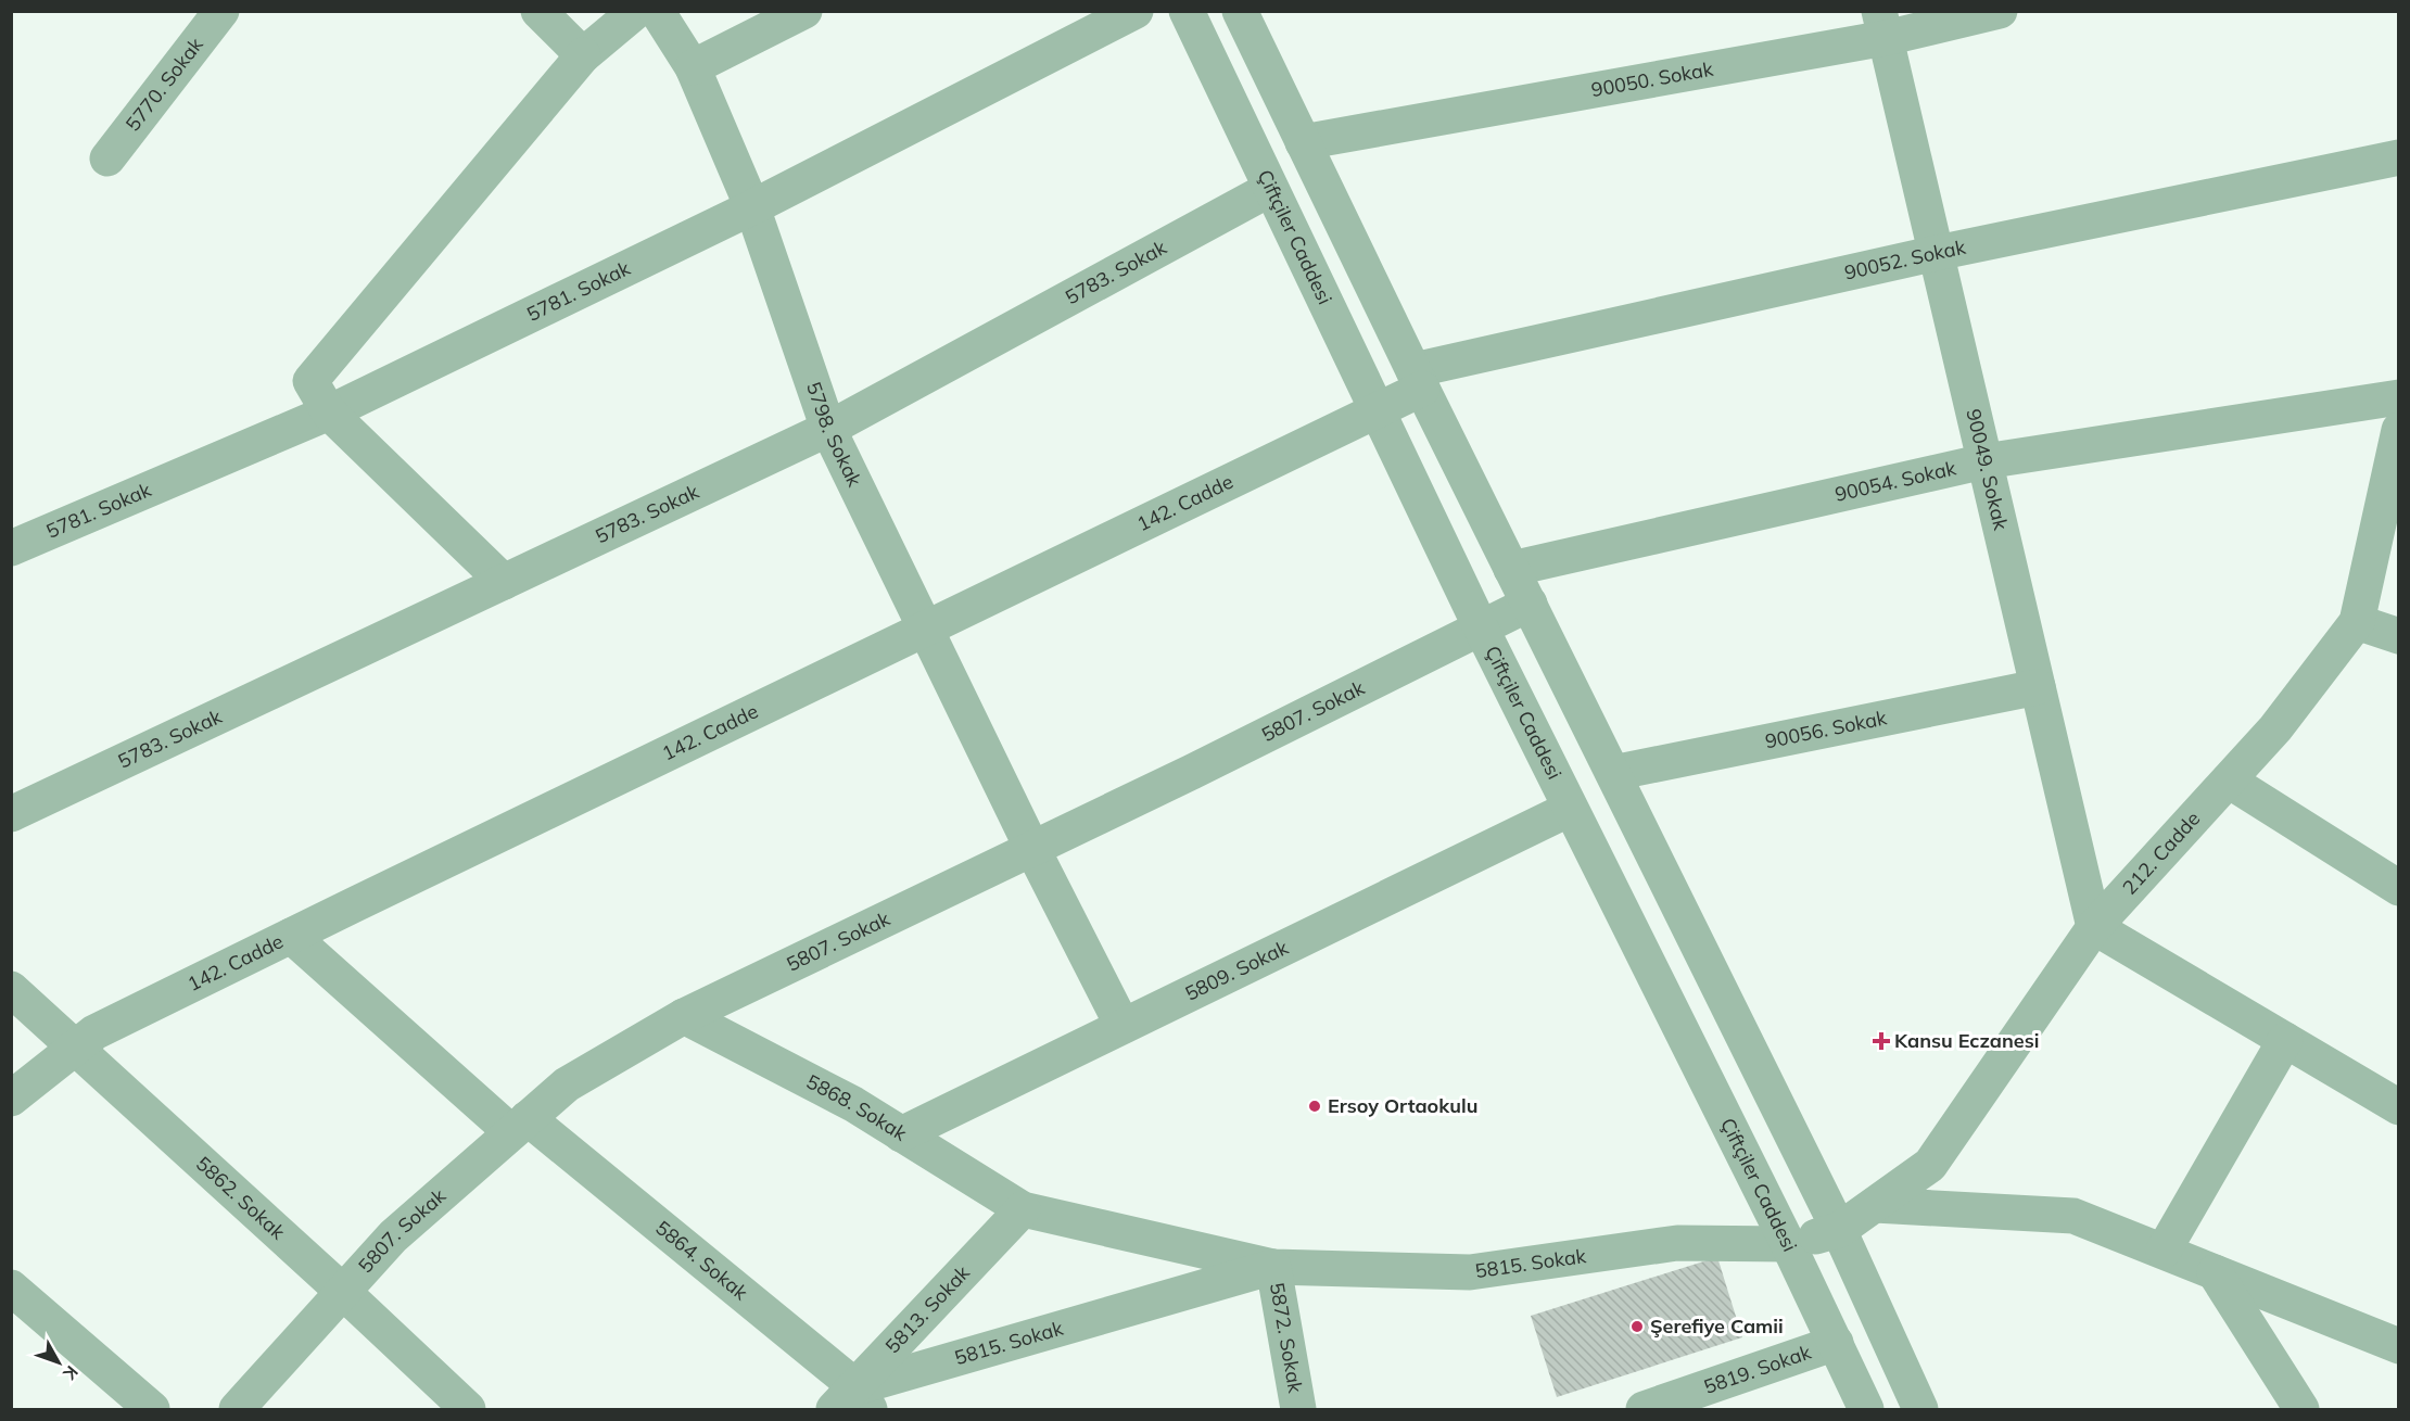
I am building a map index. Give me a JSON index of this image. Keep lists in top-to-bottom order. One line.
{"streets":{"street":["90050. Sokak","5770. Sokak","Çiftçiler Caddesi","90052. Sokak","5783. Sokak","5781. Sokak","5798. Sokak","90049. Sokak","90054. Sokak","142. Cadde","5807. Sokak","90056. Sokak","212. Cadde","5809. Sokak","5868. Sokak","5862. Sokak","5864. Sokak","5815. Sokak","5813. Sokak","5872. Sokak","5819. Sokak"]},"crossings":[["90050. Sokak","90049. Sokak"],["Çiftçiler Caddesi","5783. Sokak"],["Çiftçiler Caddesi","142. Cadde"],["Çiftçiler Caddesi","5807. Sokak"],["Çiftçiler Caddesi","5809. Sokak"],["Çiftçiler Caddesi","5815. Sokak"],["Çiftçiler Caddesi","5819. Sokak"],["90052. Sokak","90049. Sokak"],["90052. Sokak","142. Cadde"],["5783. Sokak","5798. Sokak"],["5781. Sokak","5798. Sokak"],["5798. Sokak","142. Cadde"],["5798. Sokak","5807. Sokak"],["5798. Sokak","5809. Sokak"],["90049. Sokak","90054. Sokak"],["90049. Sokak","90056. Sokak"],["90049. Sokak","212. Cadde"],["142. Cadde","5862. Sokak"],["142. Cadde","5864. Sokak"],["5807. Sokak","5868. Sokak"],["5807. Sokak","5862. Sokak"],["5807. Sokak","5864. Sokak"],["212. Cadde","5815. Sokak"],["5809. Sokak","5868. Sokak"],["5868. Sokak","5815. Sokak"],["5868. Sokak","5813. Sokak"],["5864. Sokak","5815. Sokak"],["5864. Sokak","5813. Sokak"],["5815. Sokak","5813. Sokak"],["5815. Sokak","5872. Sokak"]],"places":{"health":["Kansu Eczanesi"],"other":["Ersoy Ortaokulu","Şerefiye Camii"]},"north":"bottom right"}
